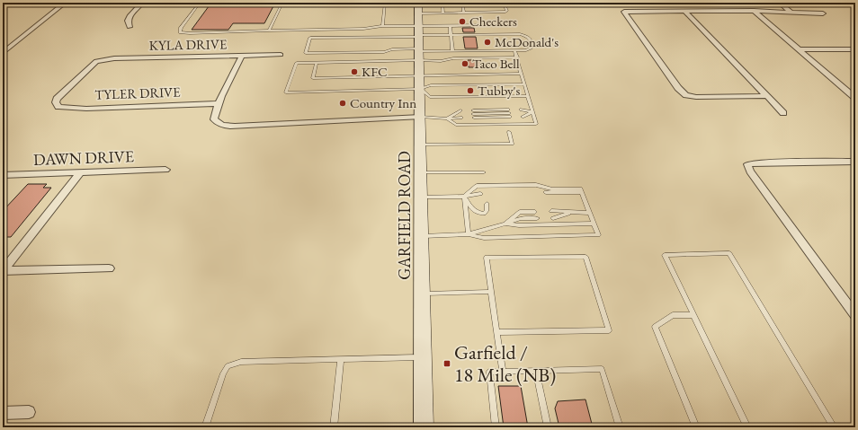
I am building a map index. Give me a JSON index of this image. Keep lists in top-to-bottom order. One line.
{"streets":{"main road":["GARFIELD ROAD"],"street":["KYLA DRIVE","TYLER DRIVE","DAWN DRIVE"]},"crossings":[["KYLA DRIVE","TYLER DRIVE"]],"places":{"other":["Checkers","McDonald's","Taco Bell","KFC","Tubby's","Country Inn"],"transit":["Garfield / 18 Mile (NB)"]}}
